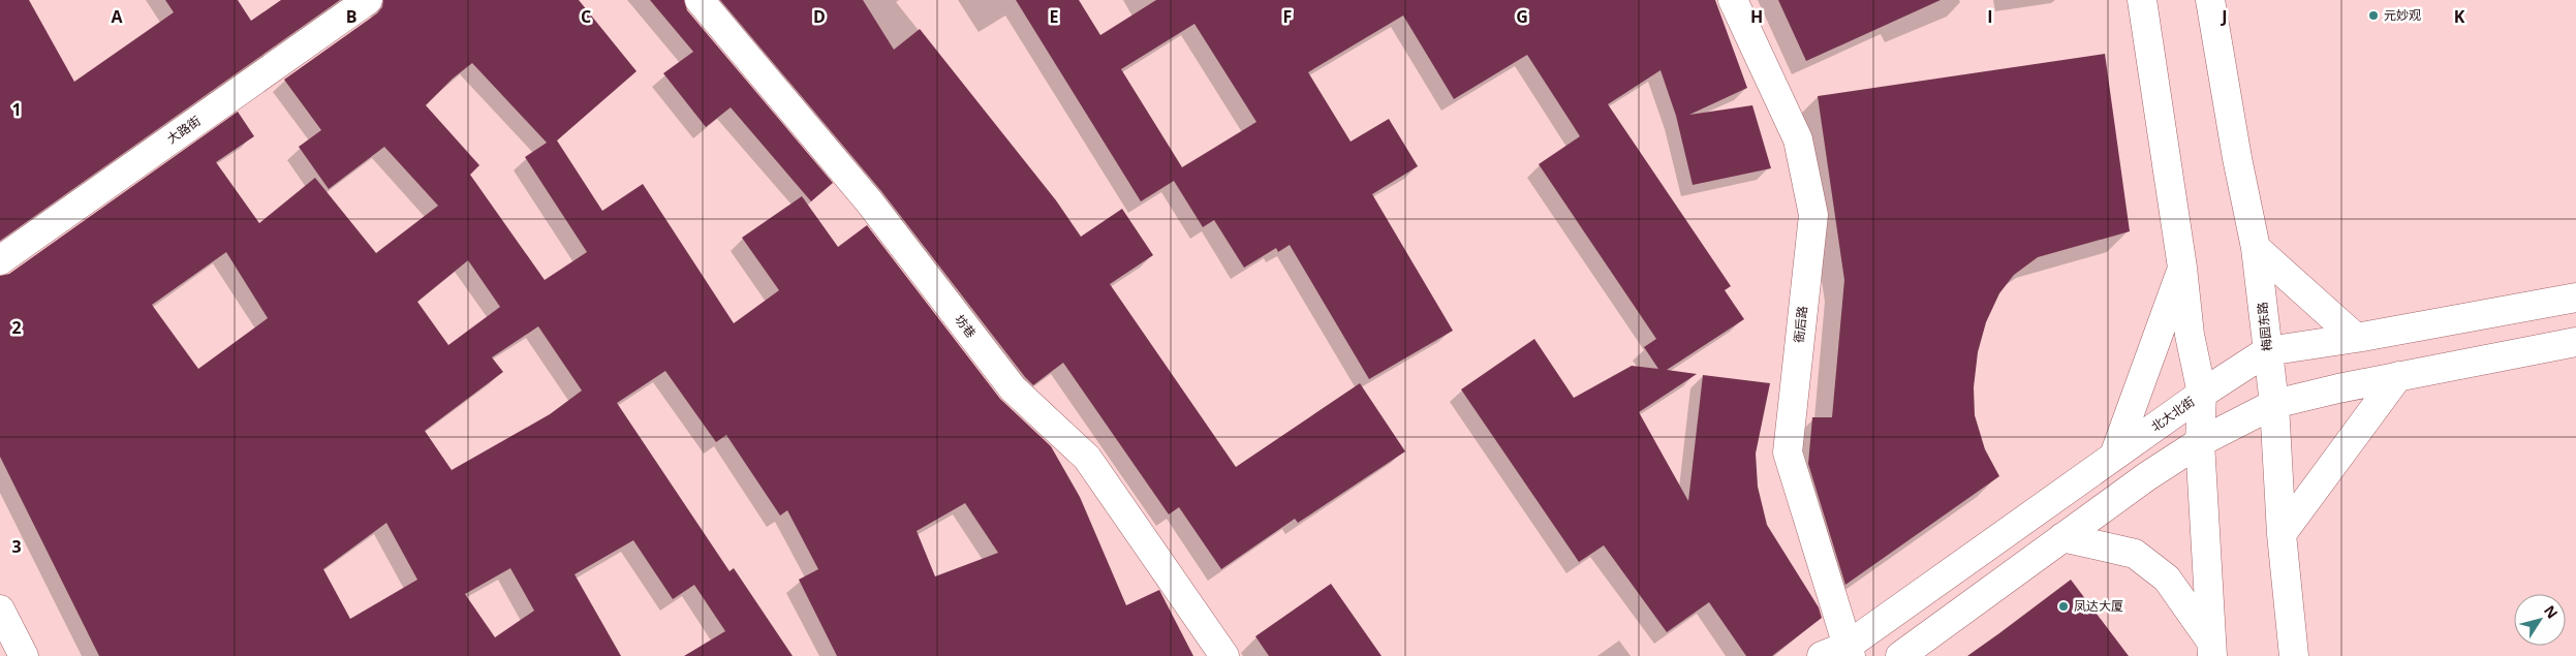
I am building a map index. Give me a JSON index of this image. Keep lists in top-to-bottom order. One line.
{"streets":{"main road":["大路街","衙后路","坊巷","梅园东路","北大北街"]},"crossings":[["衙后路","北大北街"],["梅园东路","北大北街"]],"places":["元妙观","凤达大厦"],"north":"top right","grid":{"columns":["A","B","C","D","E","F","G","H","I","J","K"],"rows":["1","2","3"]}}
